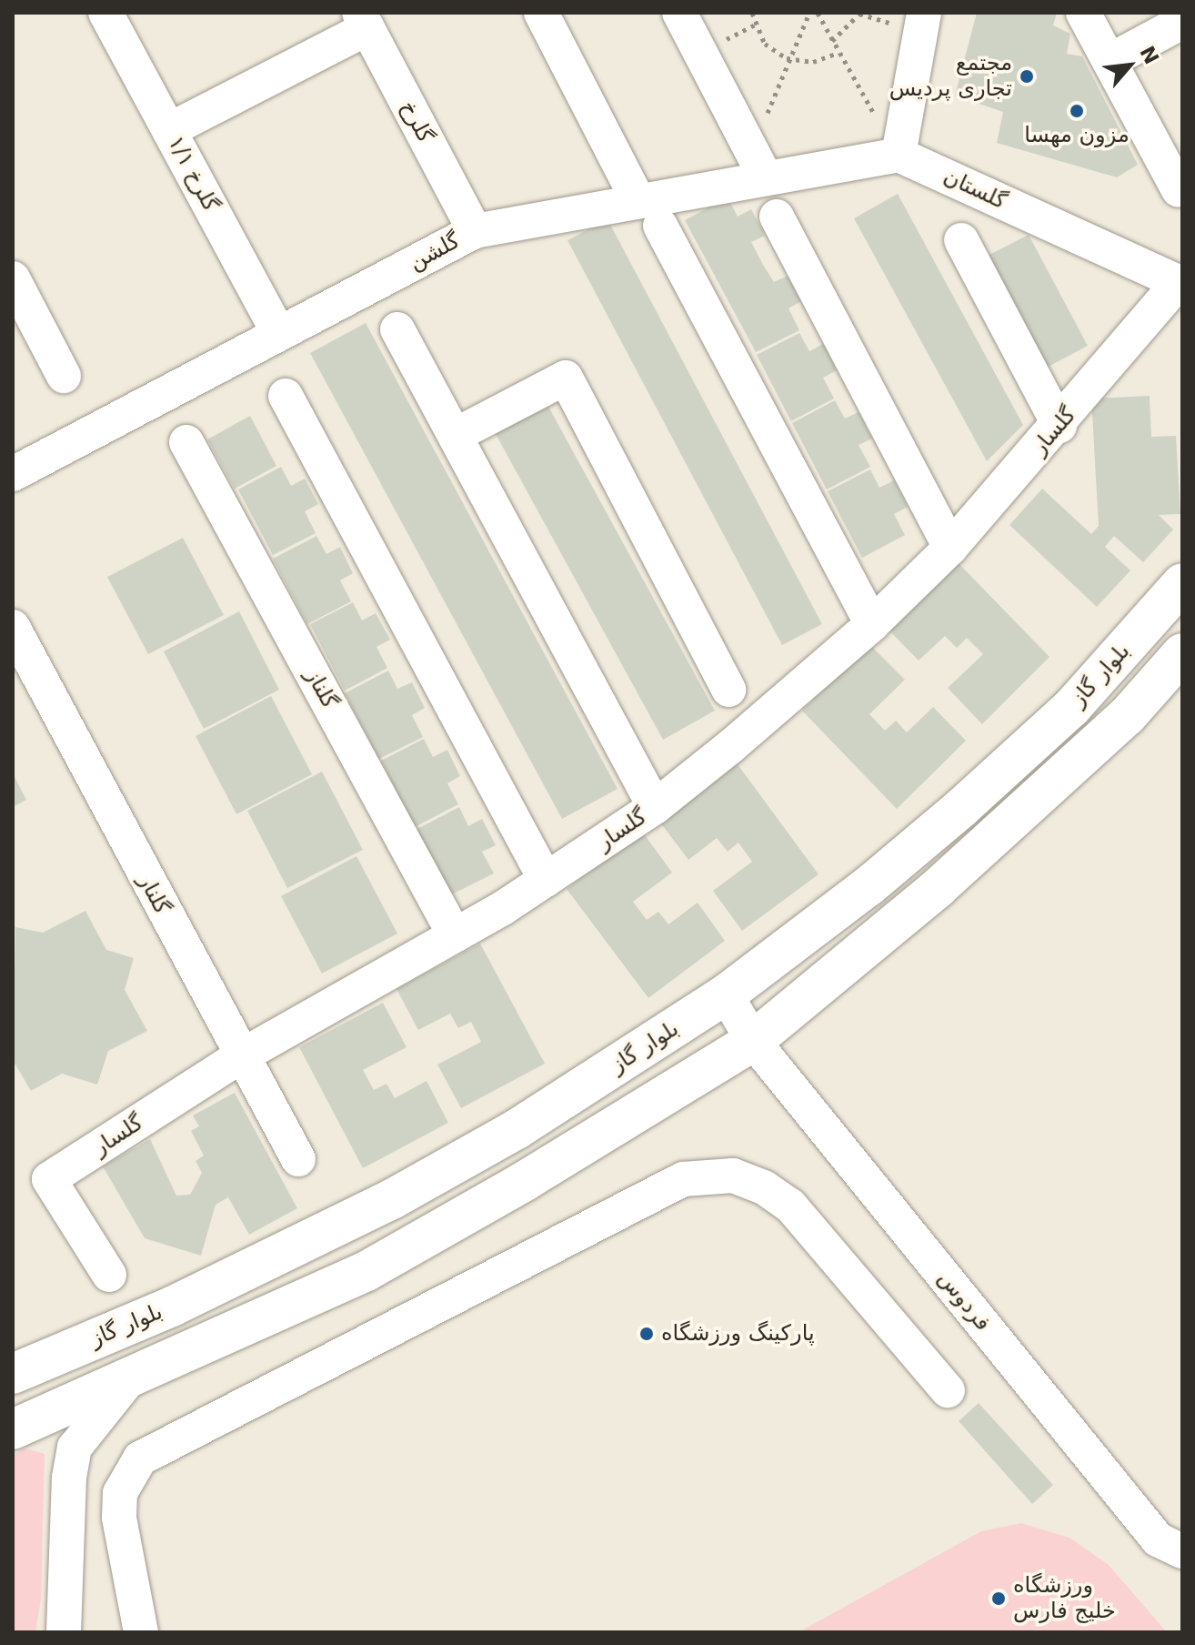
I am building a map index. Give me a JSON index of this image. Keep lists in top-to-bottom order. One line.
{"streets":{"main road":["بلوار گاز"],"street":["گلرخ","گلرخ ۱/۱","گلستان","گلشن","گلسار","گلناز","گلنار","فردوس"]},"crossings":[["گلرخ","گلشن"],["گلرخ ۱/۱","گلشن"],["گلستان","گلشن"],["گلستان","گلسار"],["گلسار","گلناز"],["گلسار","گلنار"],["بلوار گاز","فردوس"]],"places":["مجتمع تجاری پردیس","مزون مهسا","پارکینگ ورزشگاه","ورزشگاه خلیج فارس"],"north":"top right"}
